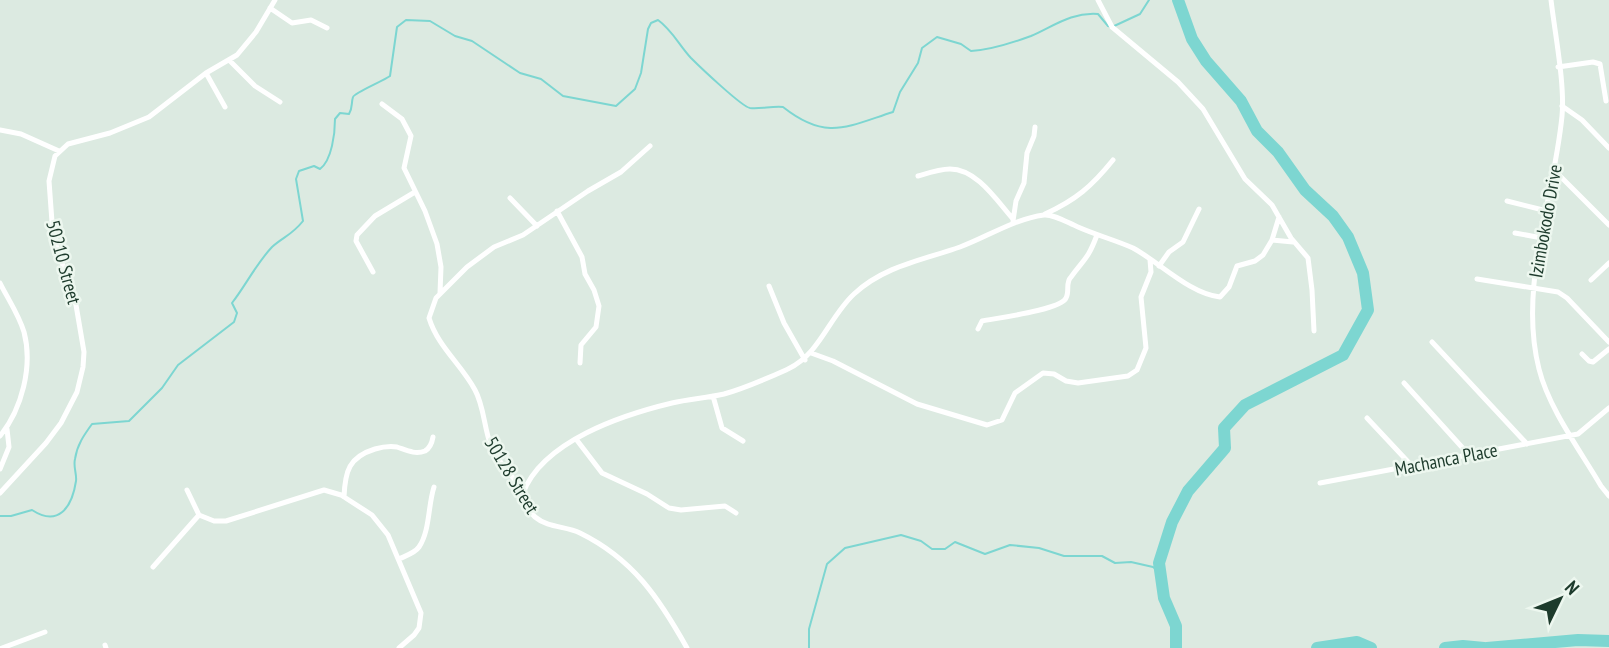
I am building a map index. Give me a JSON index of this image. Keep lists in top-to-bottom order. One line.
{"streets":{"street":["Izimbokodo Drive","50210 Street","Machanca Place","50128 Street"]},"crossings":[["Izimbokodo Drive","Machanca Place"]],"north":"top right"}
